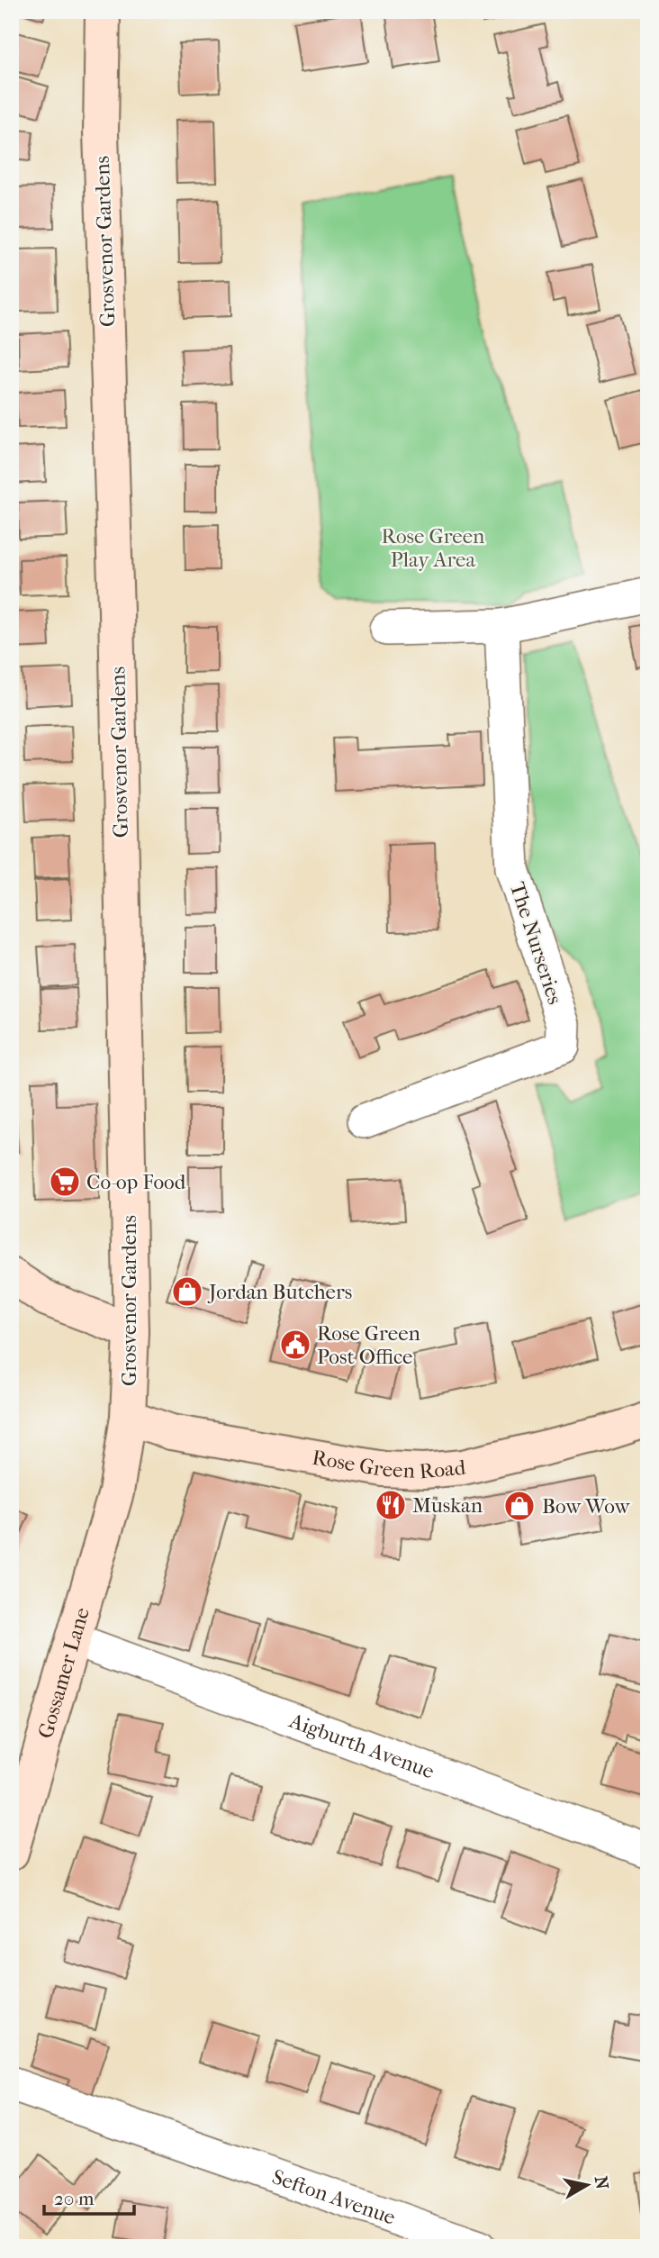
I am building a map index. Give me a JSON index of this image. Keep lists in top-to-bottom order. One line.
{"streets":{"street":["Grosvenor Gardens","The Nurseries","Rose Green Road","Gossamer Lane","Aigburth Avenue","Sefton Avenue"]},"crossings":[["Grosvenor Gardens","Rose Green Road"],["Grosvenor Gardens","Gossamer Lane"],["Gossamer Lane","Aigburth Avenue"]],"parks":["Rose Green Play Area"],"places":{"supermarket":["Co-op Food"],"shop":["Jordan Butchers","Bow Wow"],"public building":["Rose Green Post Office"],"restaurant":["Muskan"]},"scale_bar":"20 m","north":"right"}
